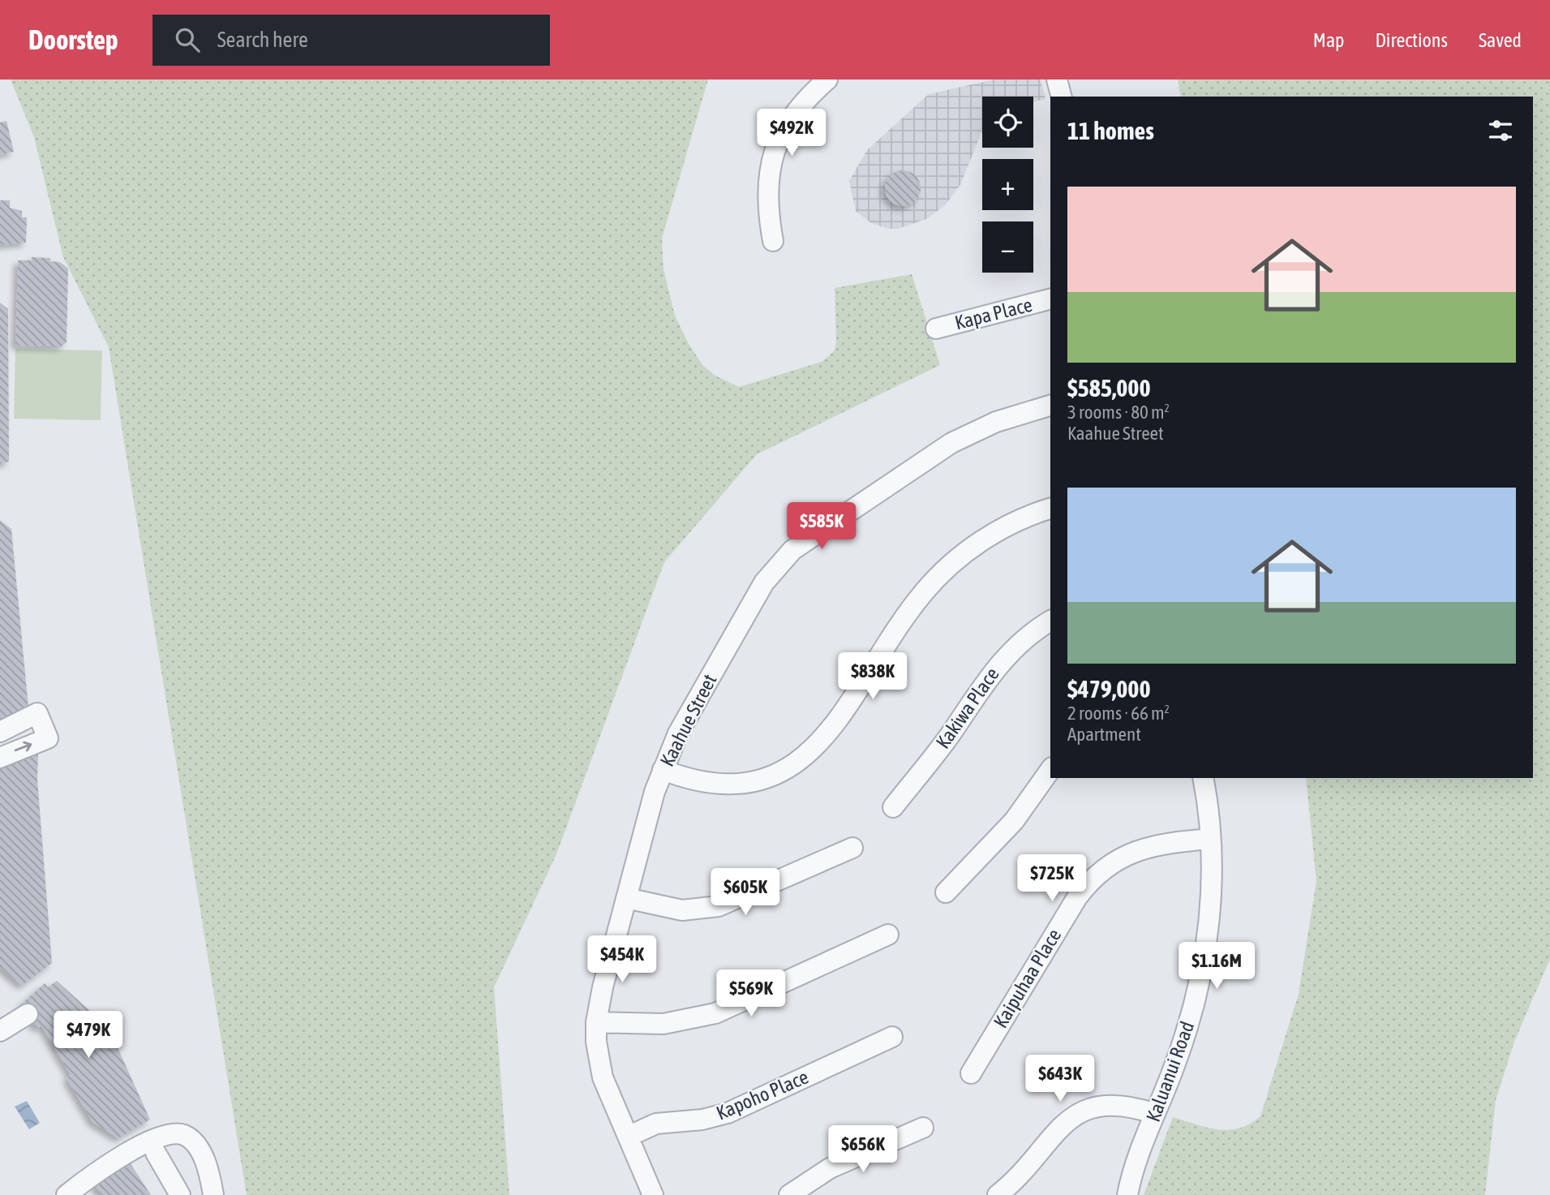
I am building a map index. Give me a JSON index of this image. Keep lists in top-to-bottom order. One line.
{"streets":{"street":["Kapa Place","Kakiwa Place","Kaahue Street","Kaipuhaa Place","Kaluanui Road","Kapoho Place"]},"crossings":[["Kaahue Street","Kapoho Place"],["Kaipuhaa Place","Kaluanui Road"]],"page":{"header":"Doorstep","search":"Search here","nav":["Map","Directions","Saved"],"map_buttons":["+","−"],"heading":"11 homes","price":["$492K","$585K","$838K","$725K","$605K","$454K","$1.16M","$569K","$479K","$643K","$656K"],"list":[{"name":"$585,000","note":"3 rooms · 80 m² · Kaahue Street"},{"name":"$479,000","note":"2 rooms · 66 m² · Apartment"}]}}
